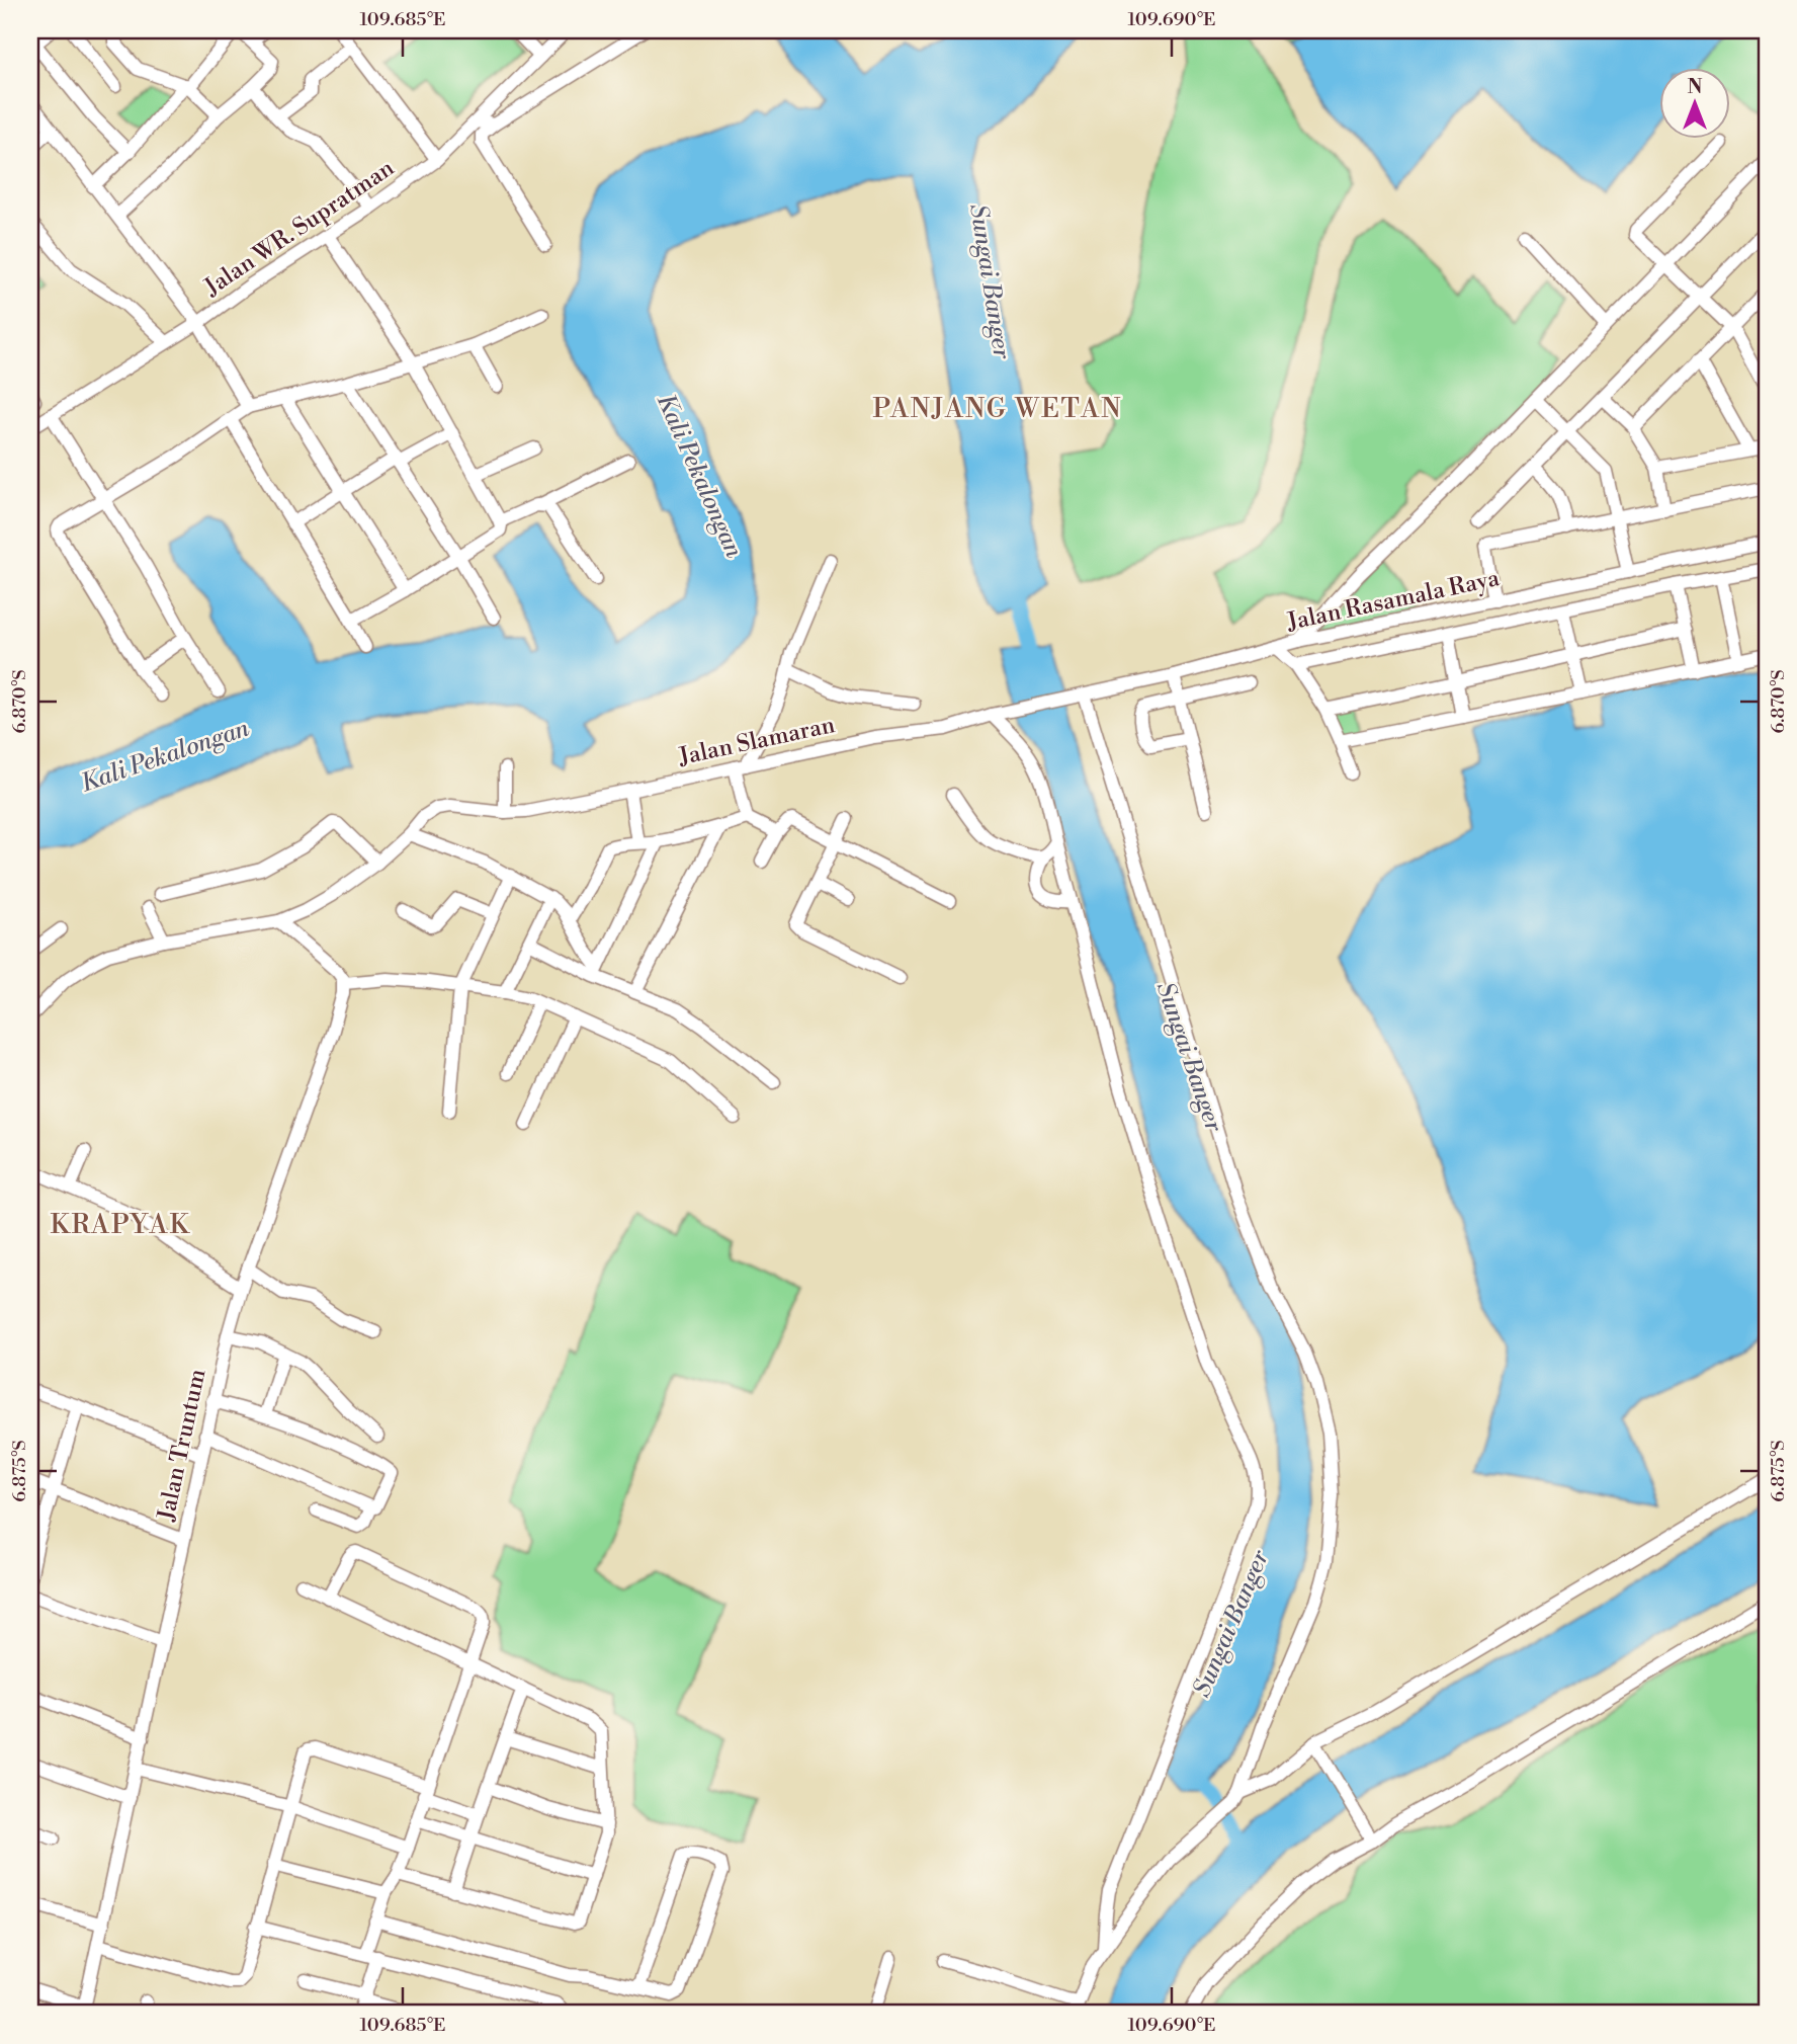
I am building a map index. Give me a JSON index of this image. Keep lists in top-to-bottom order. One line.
{"streets":{"street":["Jalan WR. Supratman","Jalan Rasamala Raya","Jalan Slamaran","Jalan Truntum"]},"crossings":[["Jalan Rasamala Raya","Jalan Slamaran"]],"districts":["PANJANG WETAN","KRAPYAK"],"water":["Sungai Banger","Kali Pekalongan"],"north":"top","coordinates":["109.685°E","109.690°E","6.870°S","6.875°S"]}
